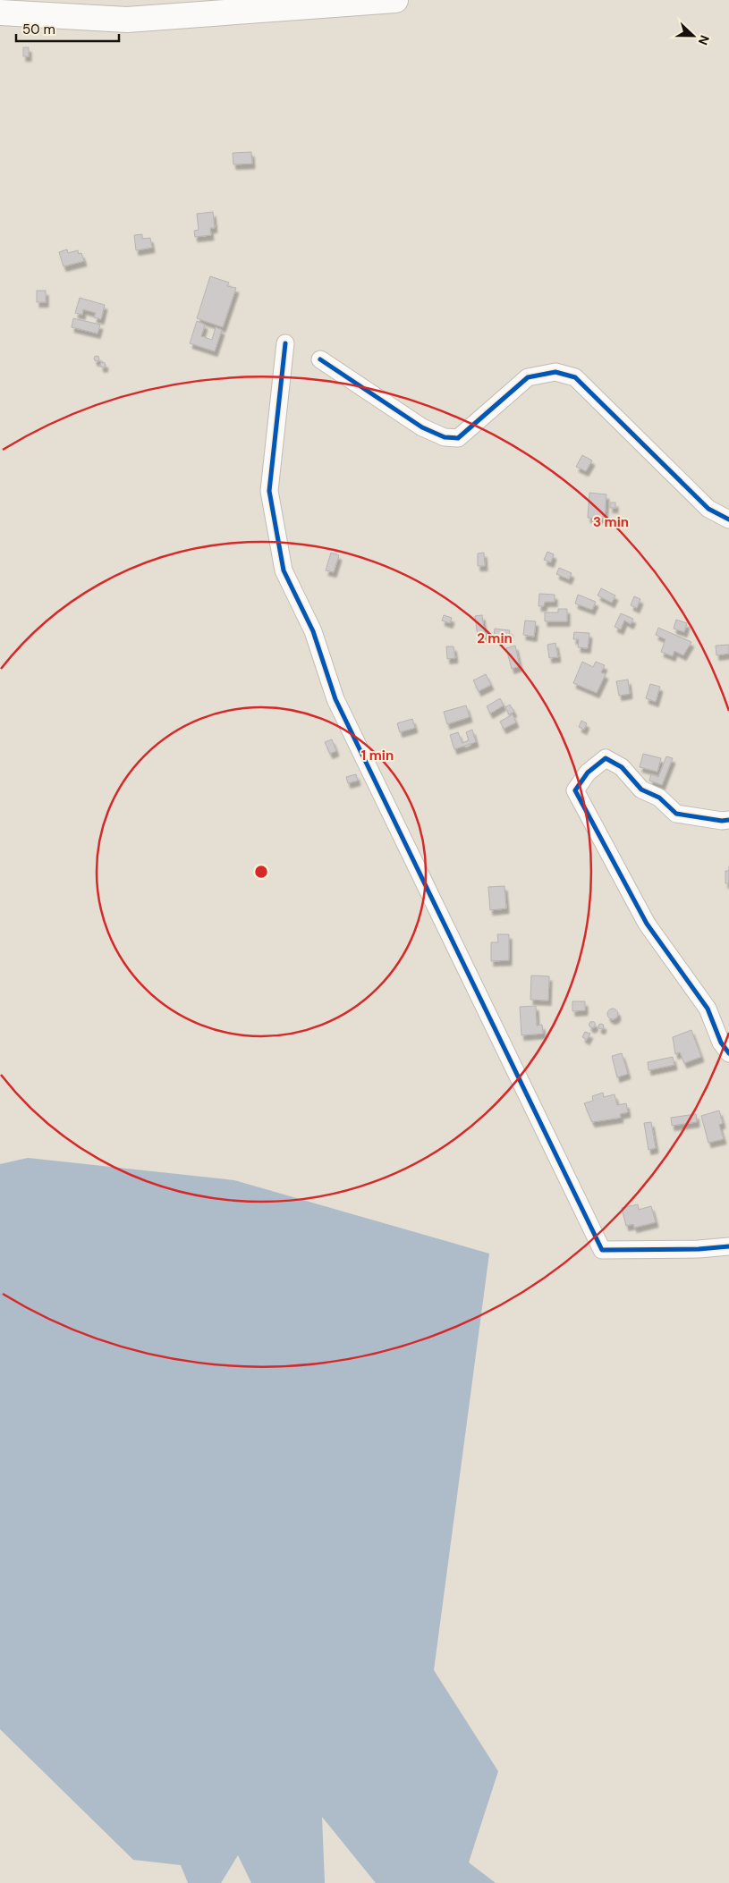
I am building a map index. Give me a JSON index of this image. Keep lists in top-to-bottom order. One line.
{"scale_bar":"50 m","north":"right","rings":["3 min","2 min","1 min"]}
